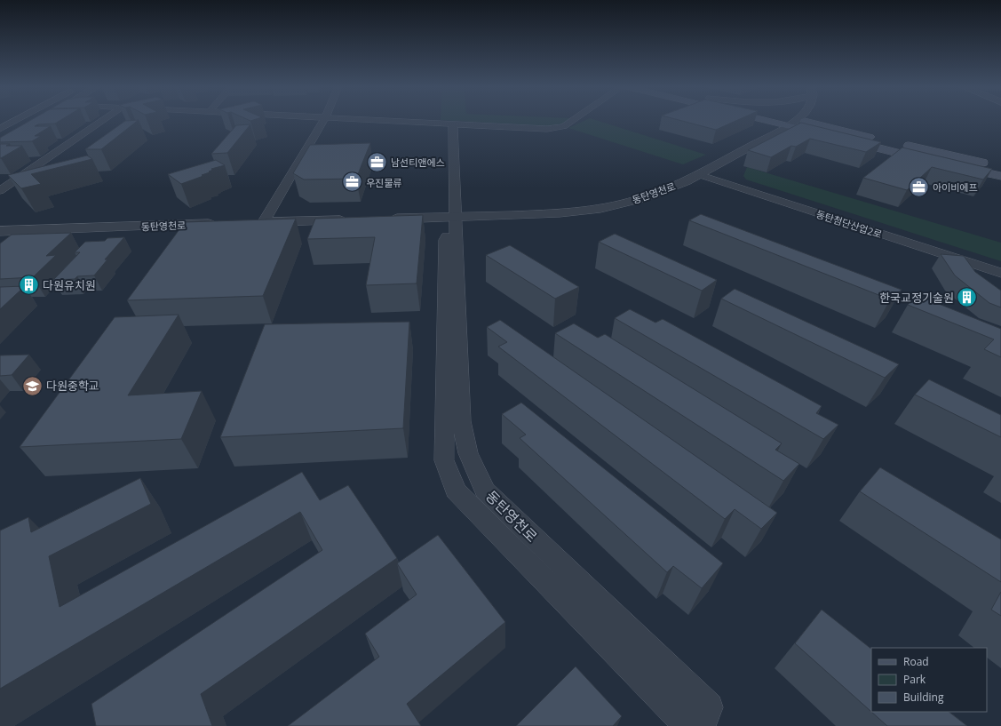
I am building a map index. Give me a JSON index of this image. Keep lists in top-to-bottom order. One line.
{"streets":{"street":["동탄영천로","동탄첨단산업2로"]},"crossings":[["동탄영천로","동탄첨단산업2로"]],"places":{"office":["남선티앤에스","우진물류","아이비에프"],"building":["다원유치원","한국교정기술원"],"school or university":["다원중학교"]},"legend":["Road","Park","Building"]}
